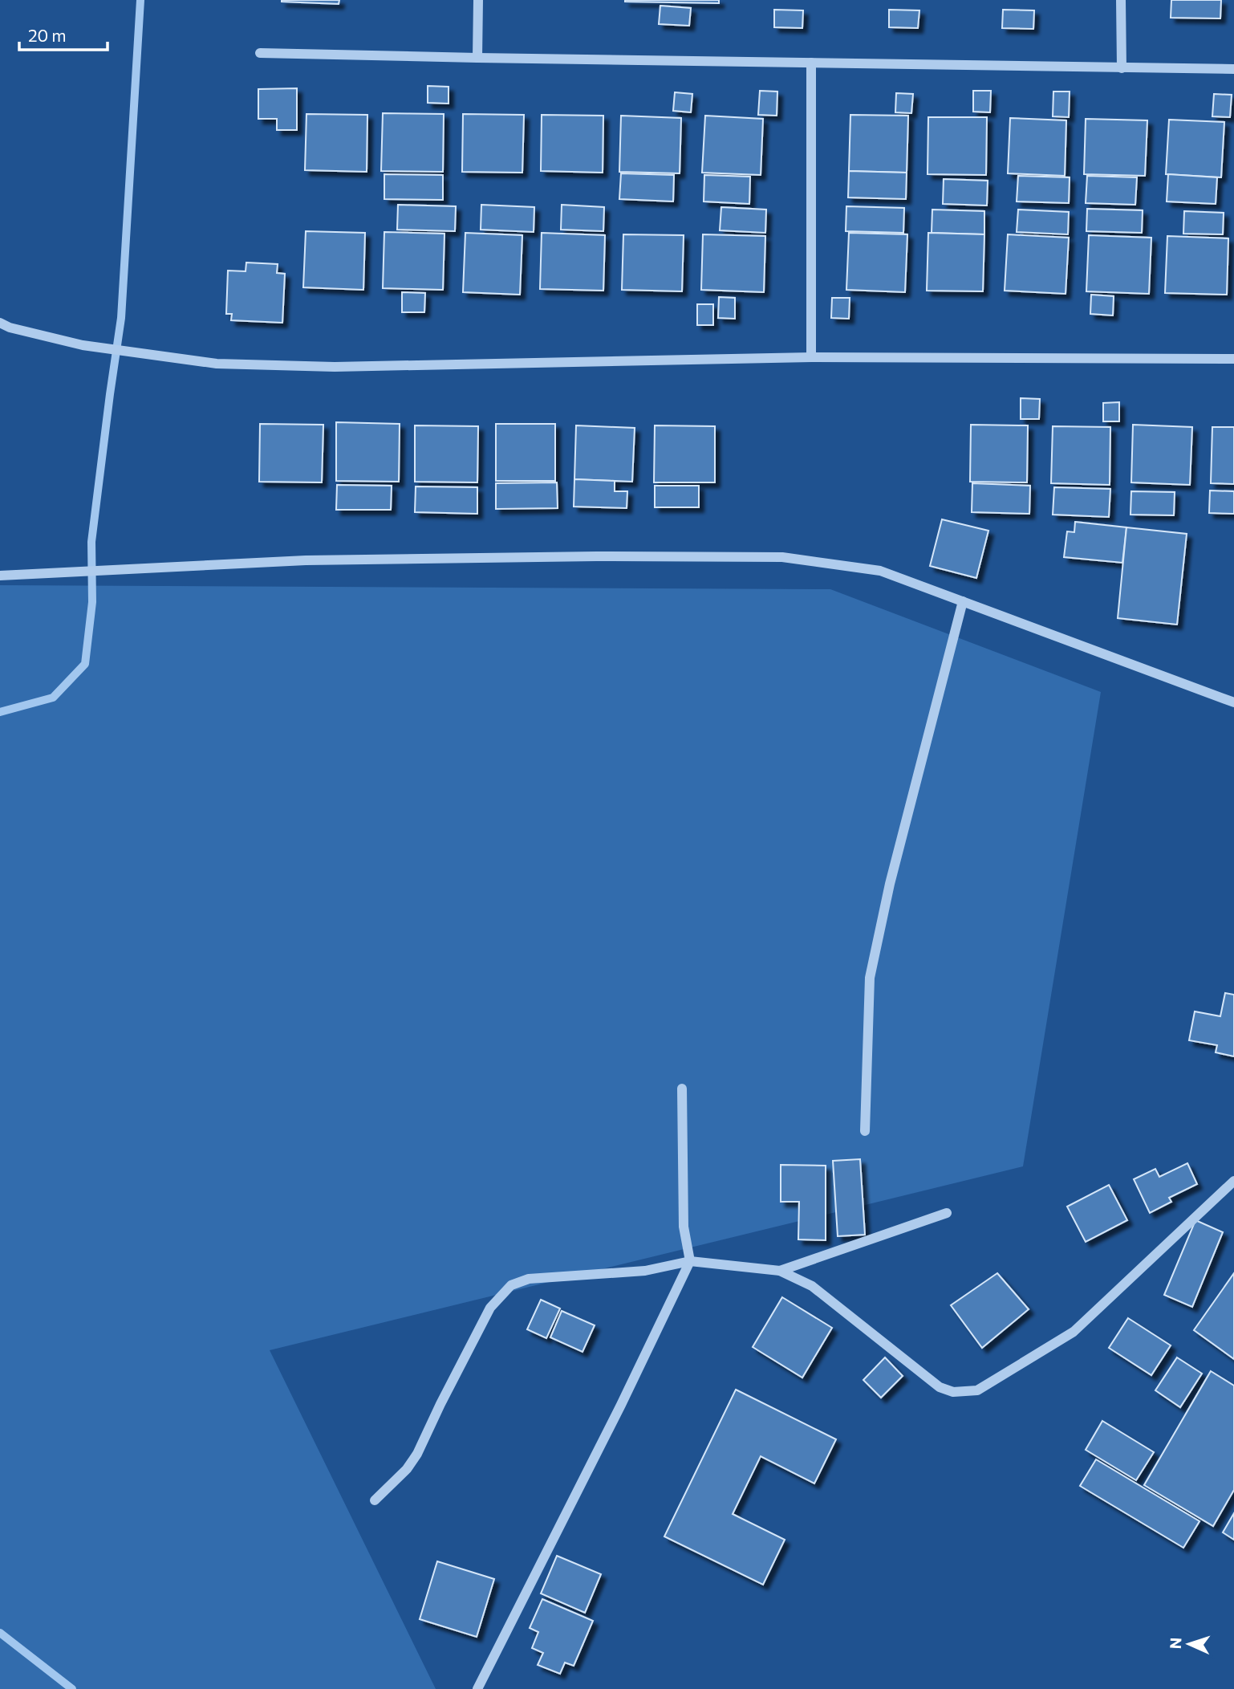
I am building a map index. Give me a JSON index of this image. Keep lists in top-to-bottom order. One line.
{"scale_bar":"20 m","north":"left"}
